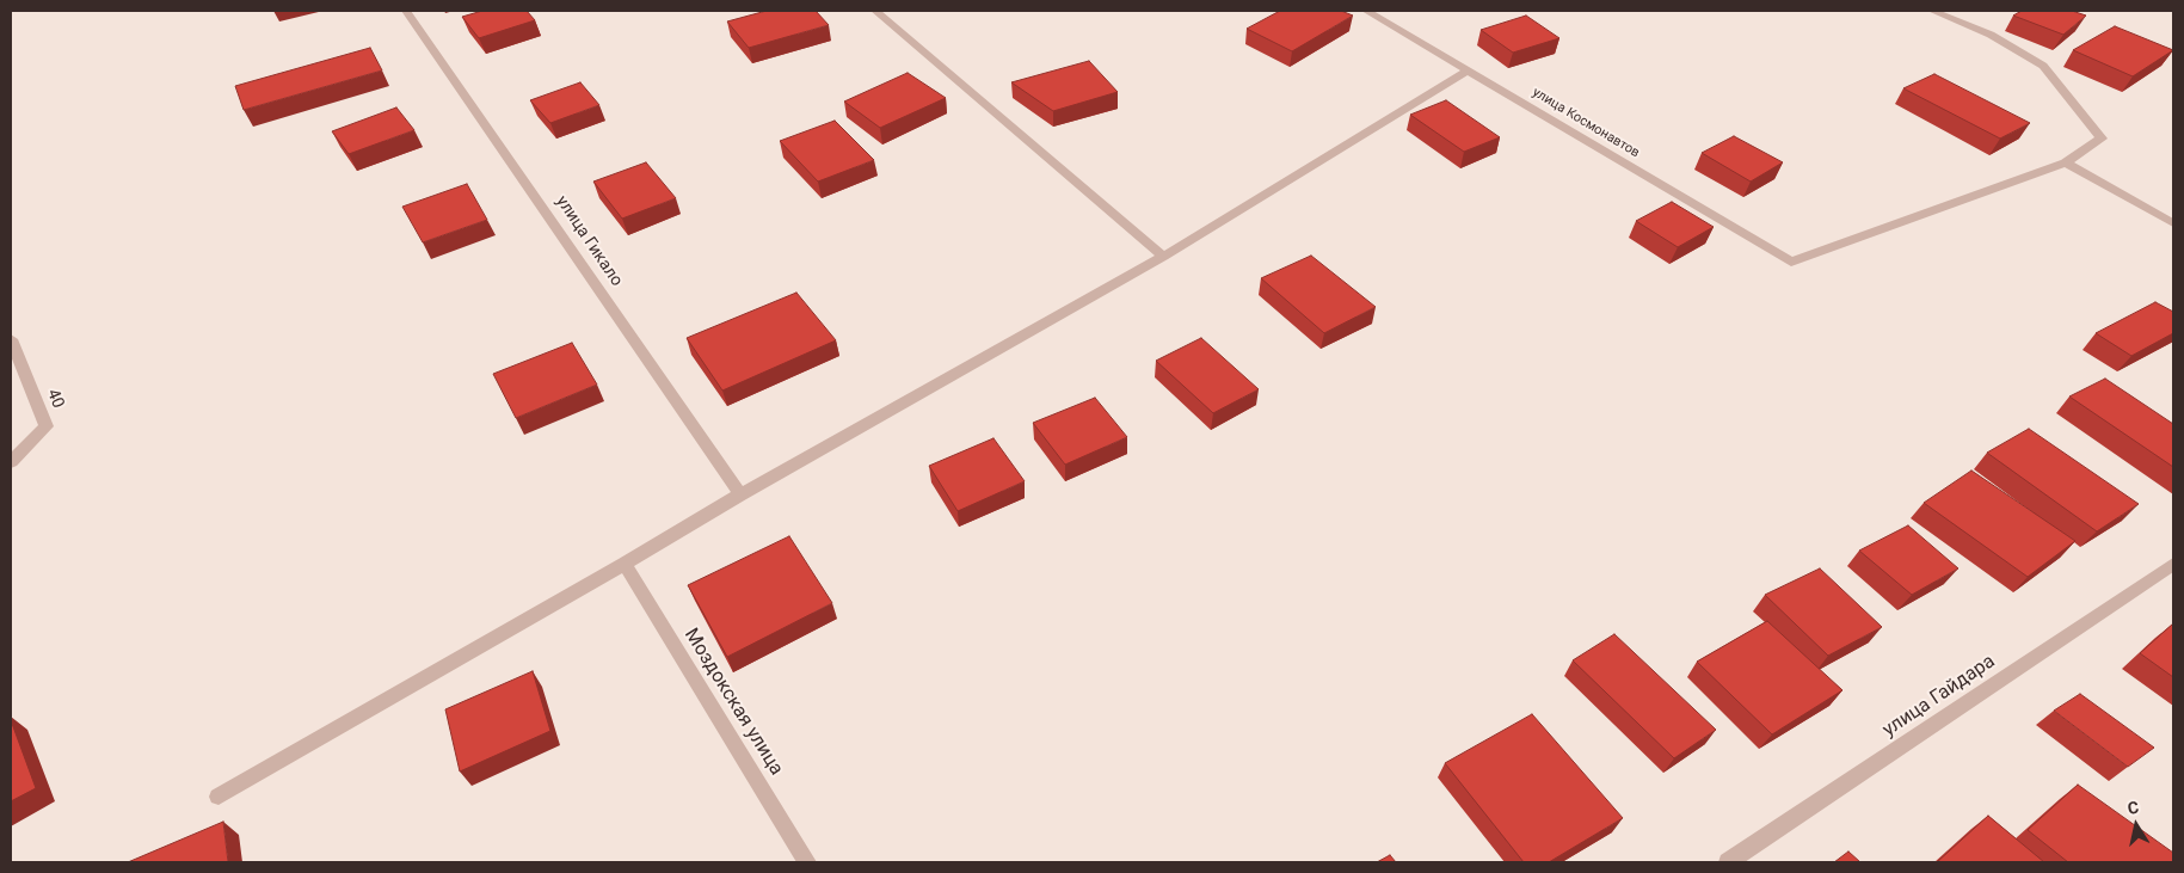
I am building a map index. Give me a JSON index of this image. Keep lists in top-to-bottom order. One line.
{"streets":{"street":["улица Космонавтов","улица Гикало","40","улица Гайдара","Моздокская улица"]},"north":"top"}
